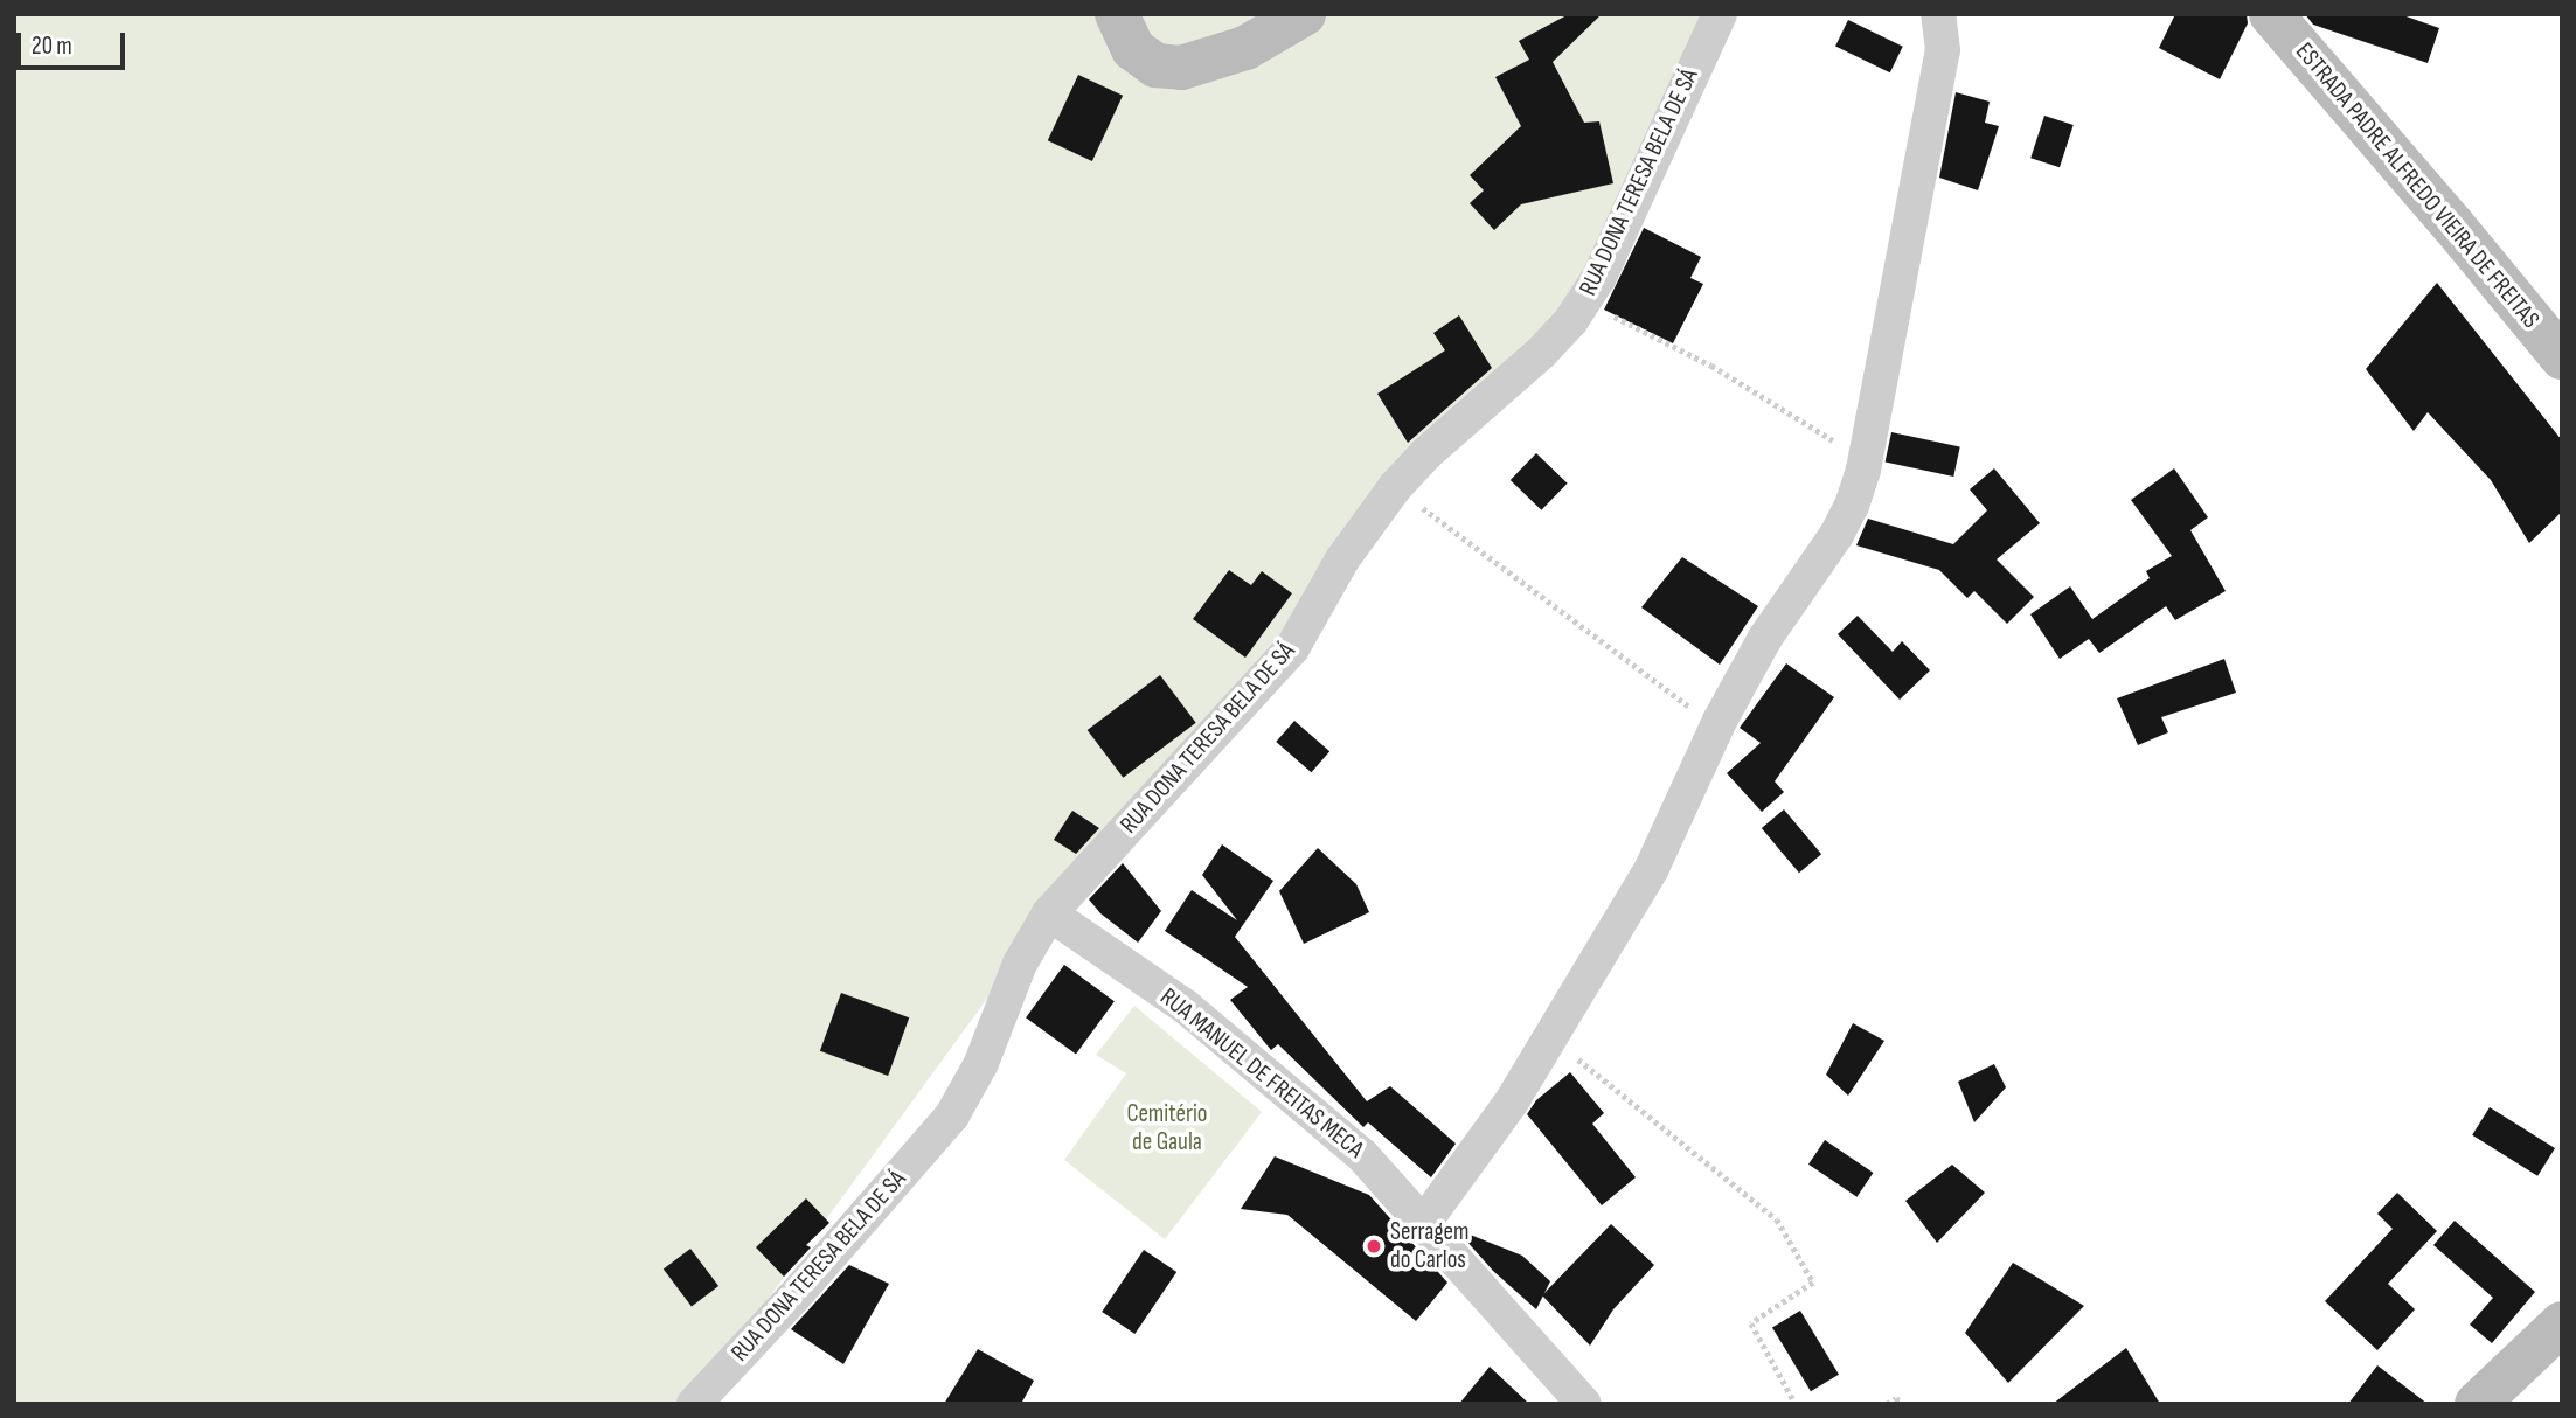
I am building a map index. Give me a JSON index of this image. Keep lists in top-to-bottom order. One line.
{"streets":{"main road":["ESTRADA PADRE ALFREDO VIEIRA DE FREITAS"],"street":["RUA DONA TERESA BELA DE SÁ","RUA MANUEL DE FREITAS MECA"]},"crossings":[["RUA DONA TERESA BELA DE SÁ","RUA MANUEL DE FREITAS MECA"]],"parks":["Cemitério de Gaula"],"places":["Serragem do Carlos"],"scale_bar":"20 m"}
